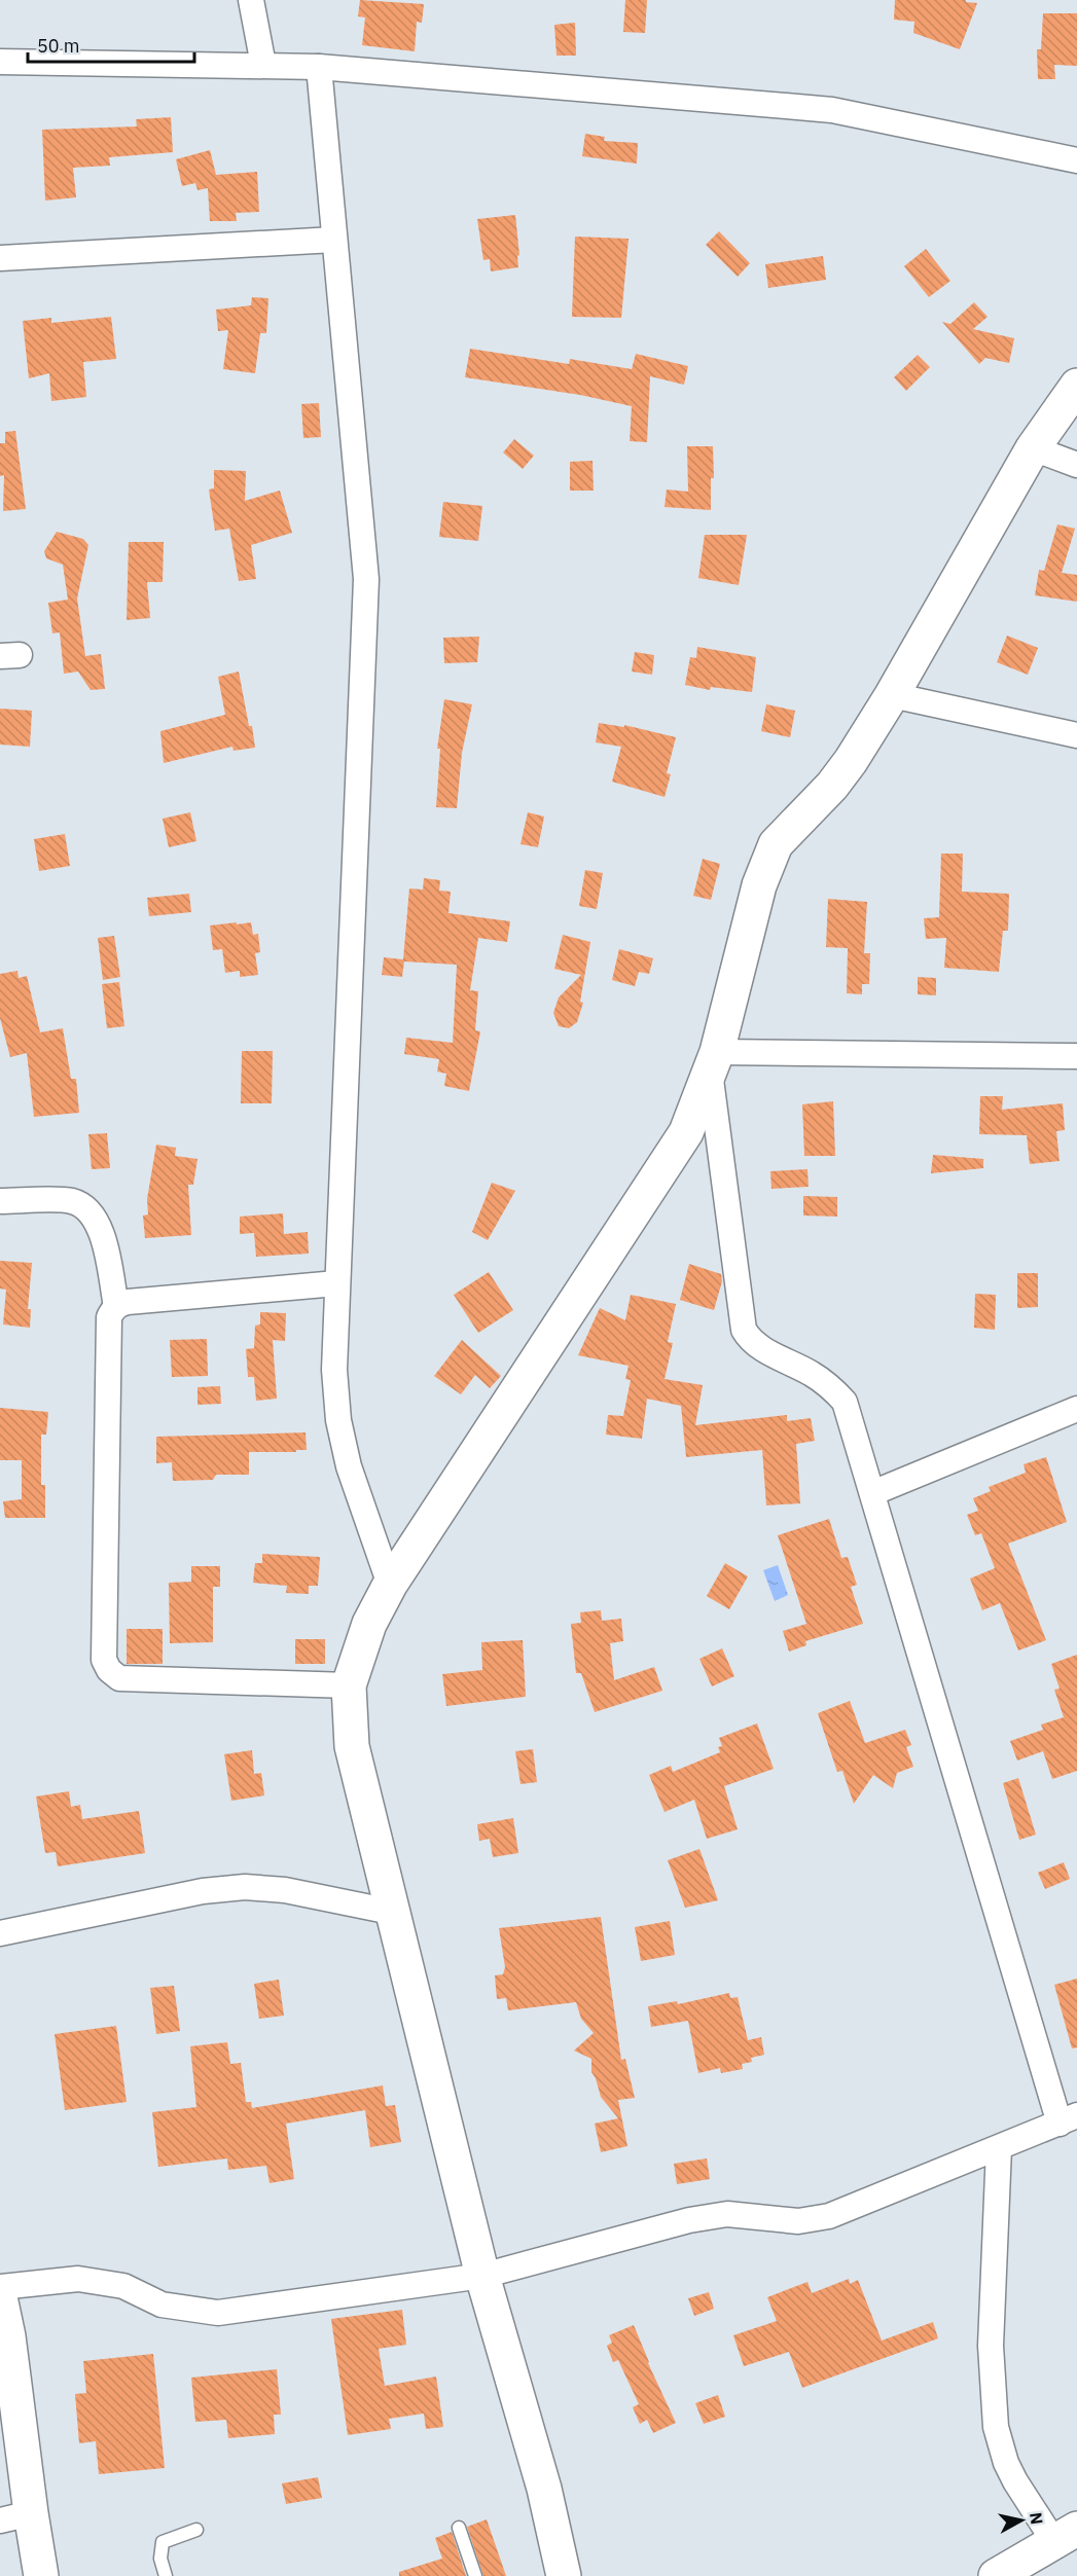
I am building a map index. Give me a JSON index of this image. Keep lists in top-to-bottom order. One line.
{"scale_bar":"50 m","north":"right"}
